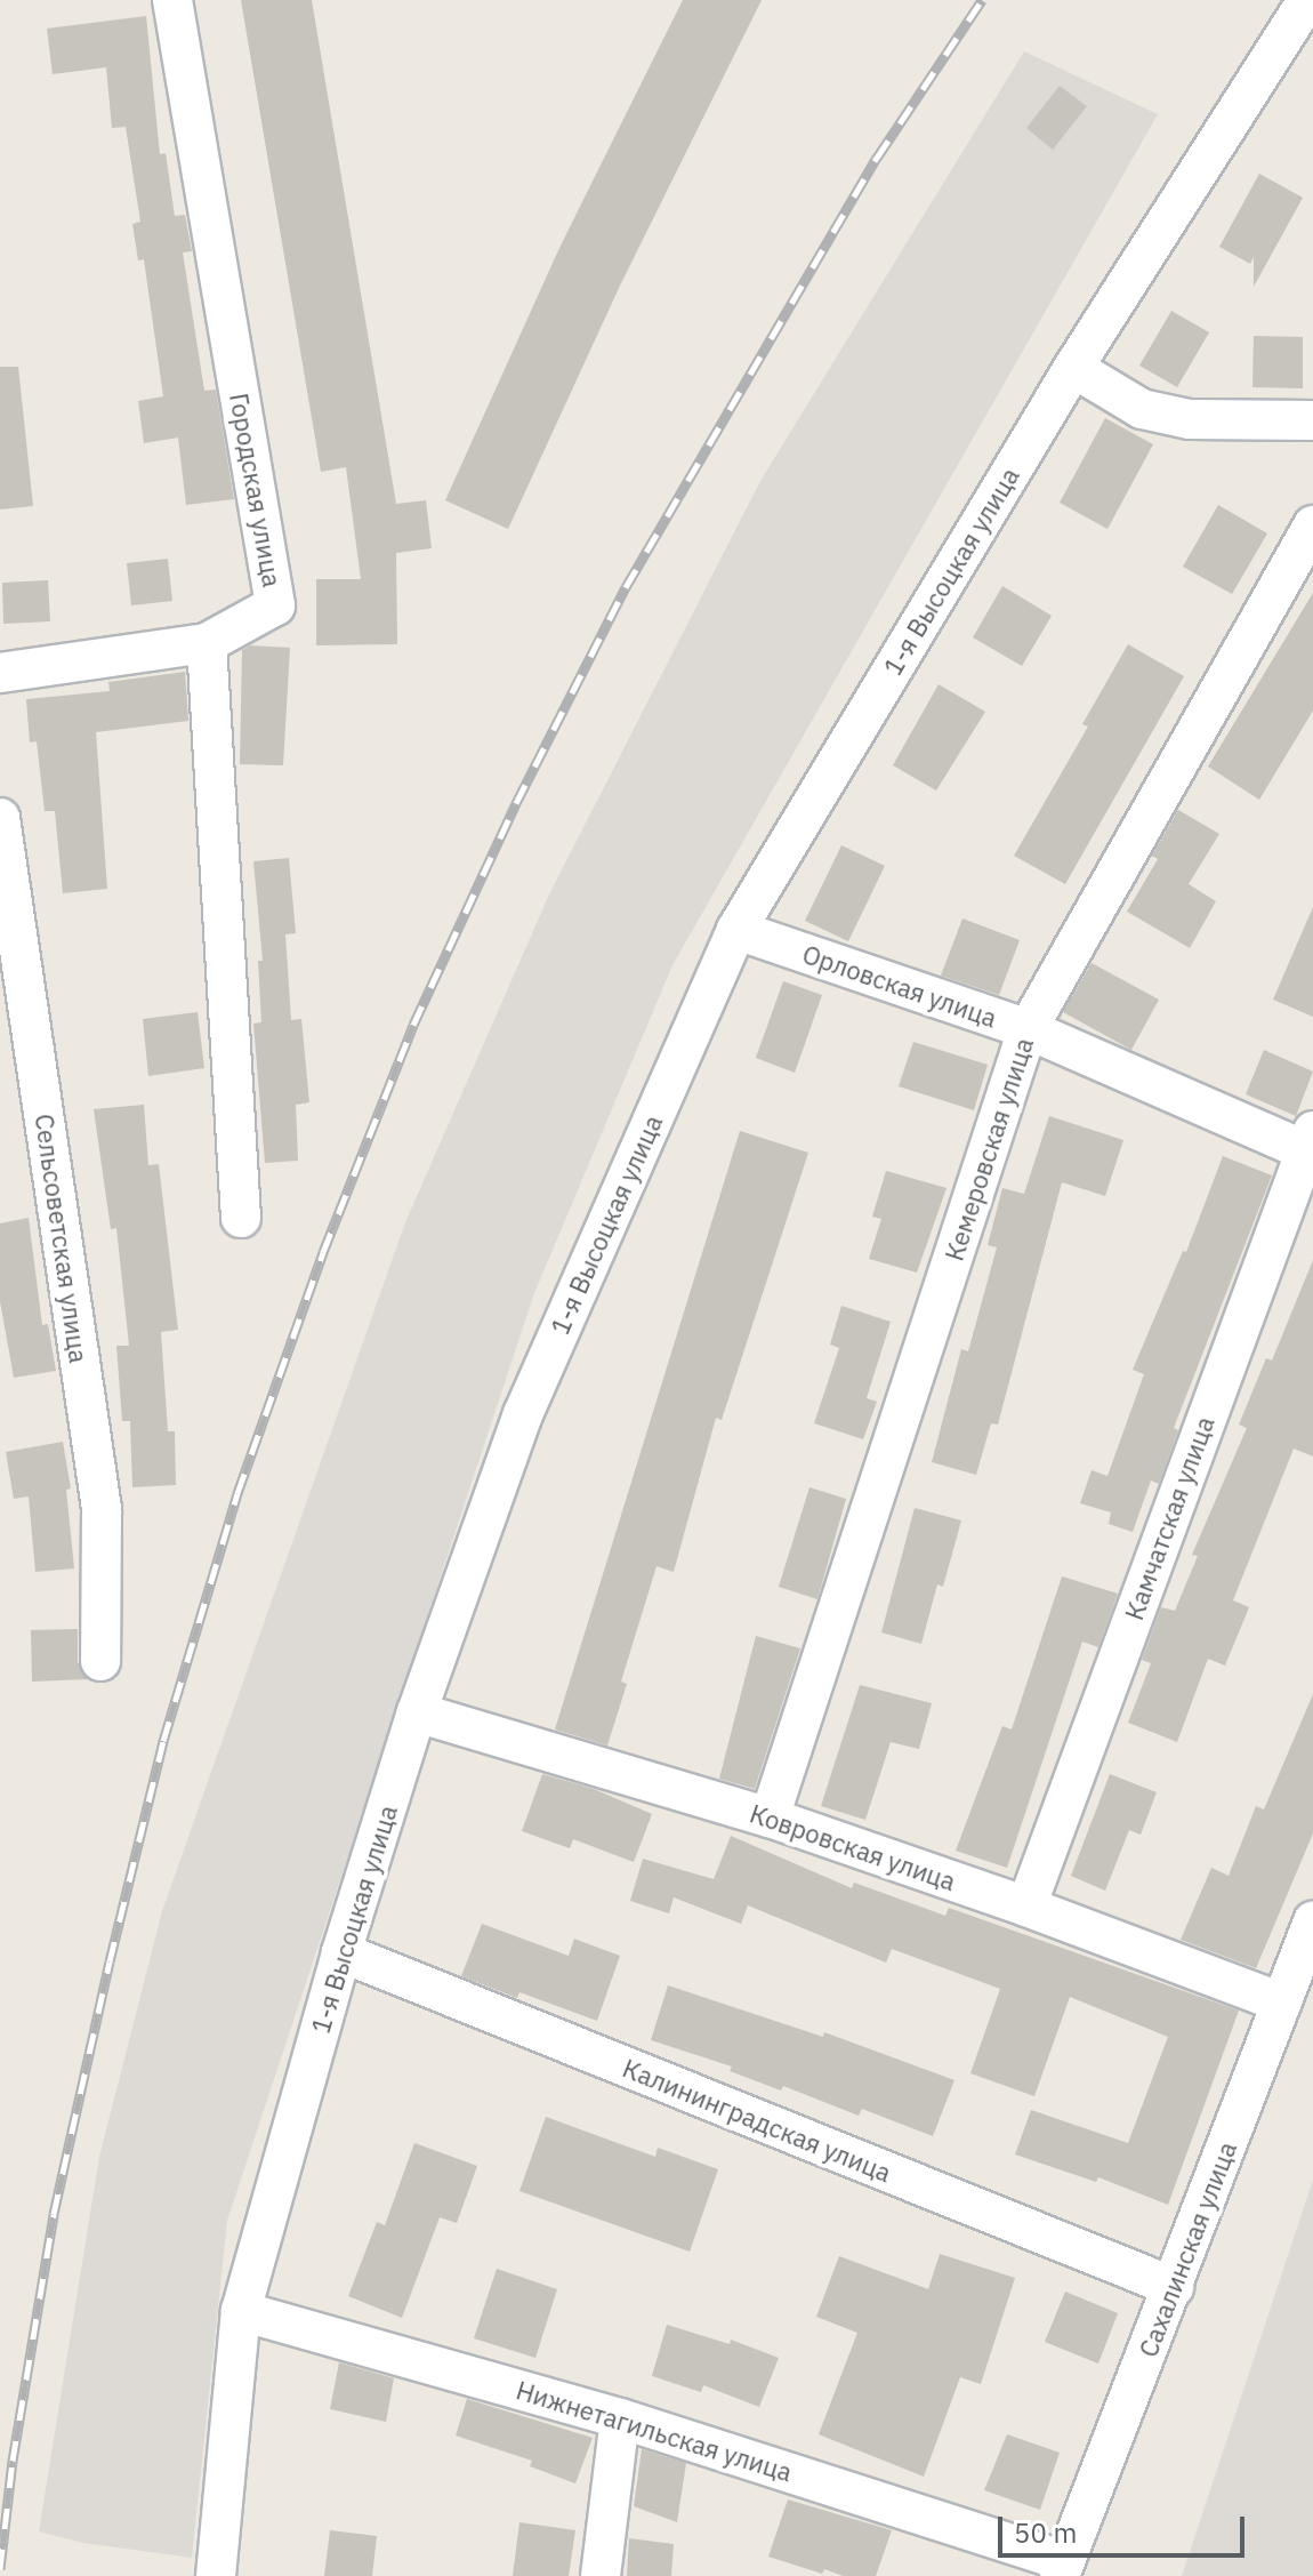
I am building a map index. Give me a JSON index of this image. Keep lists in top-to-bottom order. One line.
{"streets":{"street":["Городская улица","1-я Высоцкая улица","Орловская улица","Кемеровская улица","Сельсоветская улица","Камчатская улица","Ковровская улица","Калининградская улица","Сахалинская улица","Нижнетагильская улица"]},"crossings":[["1-я Высоцкая улица","Орловская улица"],["1-я Высоцкая улица","Ковровская улица"],["1-я Высоцкая улица","Калининградская улица"],["1-я Высоцкая улица","Нижнетагильская улица"],["Орловская улица","Кемеровская улица"],["Орловская улица","Камчатская улица"],["Кемеровская улица","Ковровская улица"],["Камчатская улица","Ковровская улица"],["Ковровская улица","Сахалинская улица"],["Калининградская улица","Сахалинская улица"],["Сахалинская улица","Нижнетагильская улица"]],"scale_bar":"50 m"}
